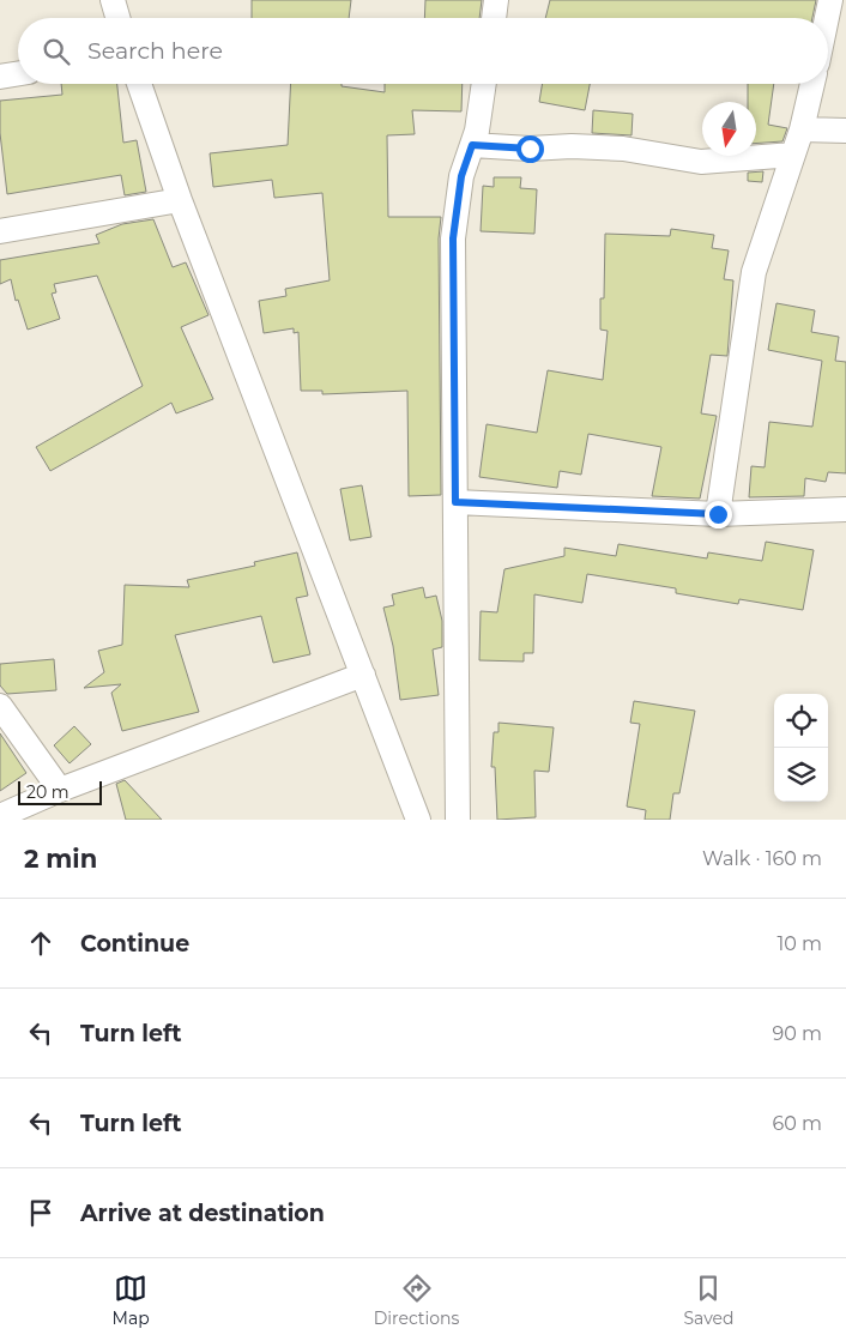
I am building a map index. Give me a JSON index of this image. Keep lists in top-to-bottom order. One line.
{"scale_bar":"20 m","north":"bottom","page":{"search":"Search here","scale":"20 m","heading":["2 min","Walk · 160 m"],"list":[["Continue","10 m"],["Turn left","90 m"],["Turn left","60 m"],"Arrive at destination"],"nav":["Map","Directions","Saved"]}}
